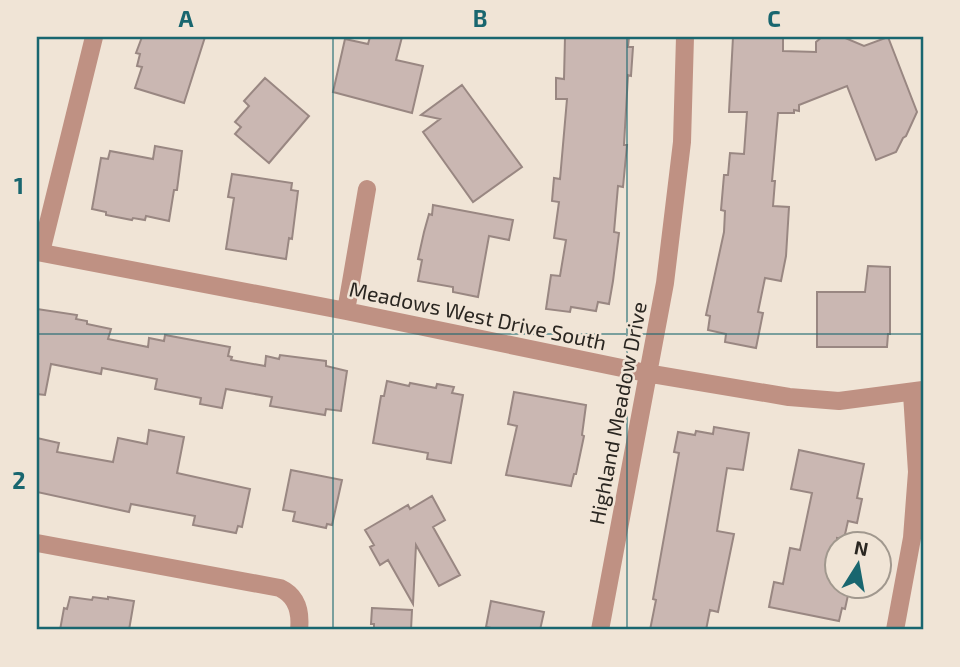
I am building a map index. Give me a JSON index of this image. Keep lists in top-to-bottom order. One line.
{"streets":{"street":["Meadows West Drive South","Highland Meadow Drive"]},"crossings":[["Meadows West Drive South","Highland Meadow Drive"]],"north":"top","grid":{"columns":["A","B","C"],"rows":["1","2"]}}
